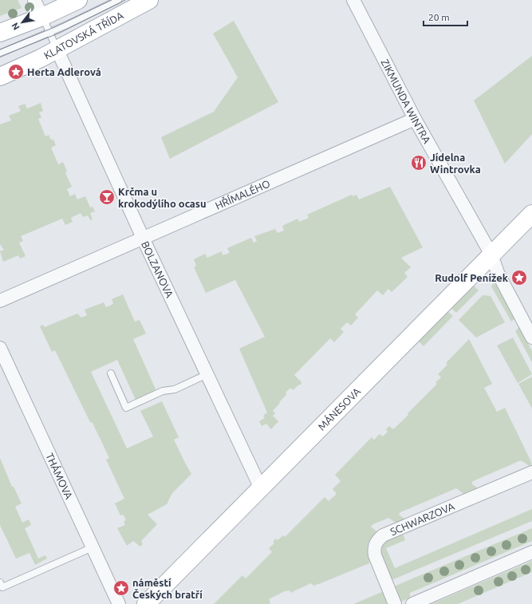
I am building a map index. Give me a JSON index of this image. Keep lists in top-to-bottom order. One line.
{"streets":{"street":["KLATOVSKÁ TŘÍDA","ZIKMUNDA WINTRA","HŘÍMALÉHO","BOLZANOVA","MÁNESOVA","THÁMOVA","SCHWARZOVA"]},"crossings":[["KLATOVSKÁ TŘÍDA","BOLZANOVA"],["ZIKMUNDA WINTRA","HŘÍMALÉHO"],["ZIKMUNDA WINTRA","MÁNESOVA"],["HŘÍMALÉHO","BOLZANOVA"],["BOLZANOVA","MÁNESOVA"]],"places":{"place":["Herta Adlerová","Rudolf Penížek","náměstí Českých bratří"],"restaurant":["Jídelna Wintrovka"],"bar":["Krčma u krokodýlího ocasu"]},"scale_bar":"20 m","north":"bottom left"}
